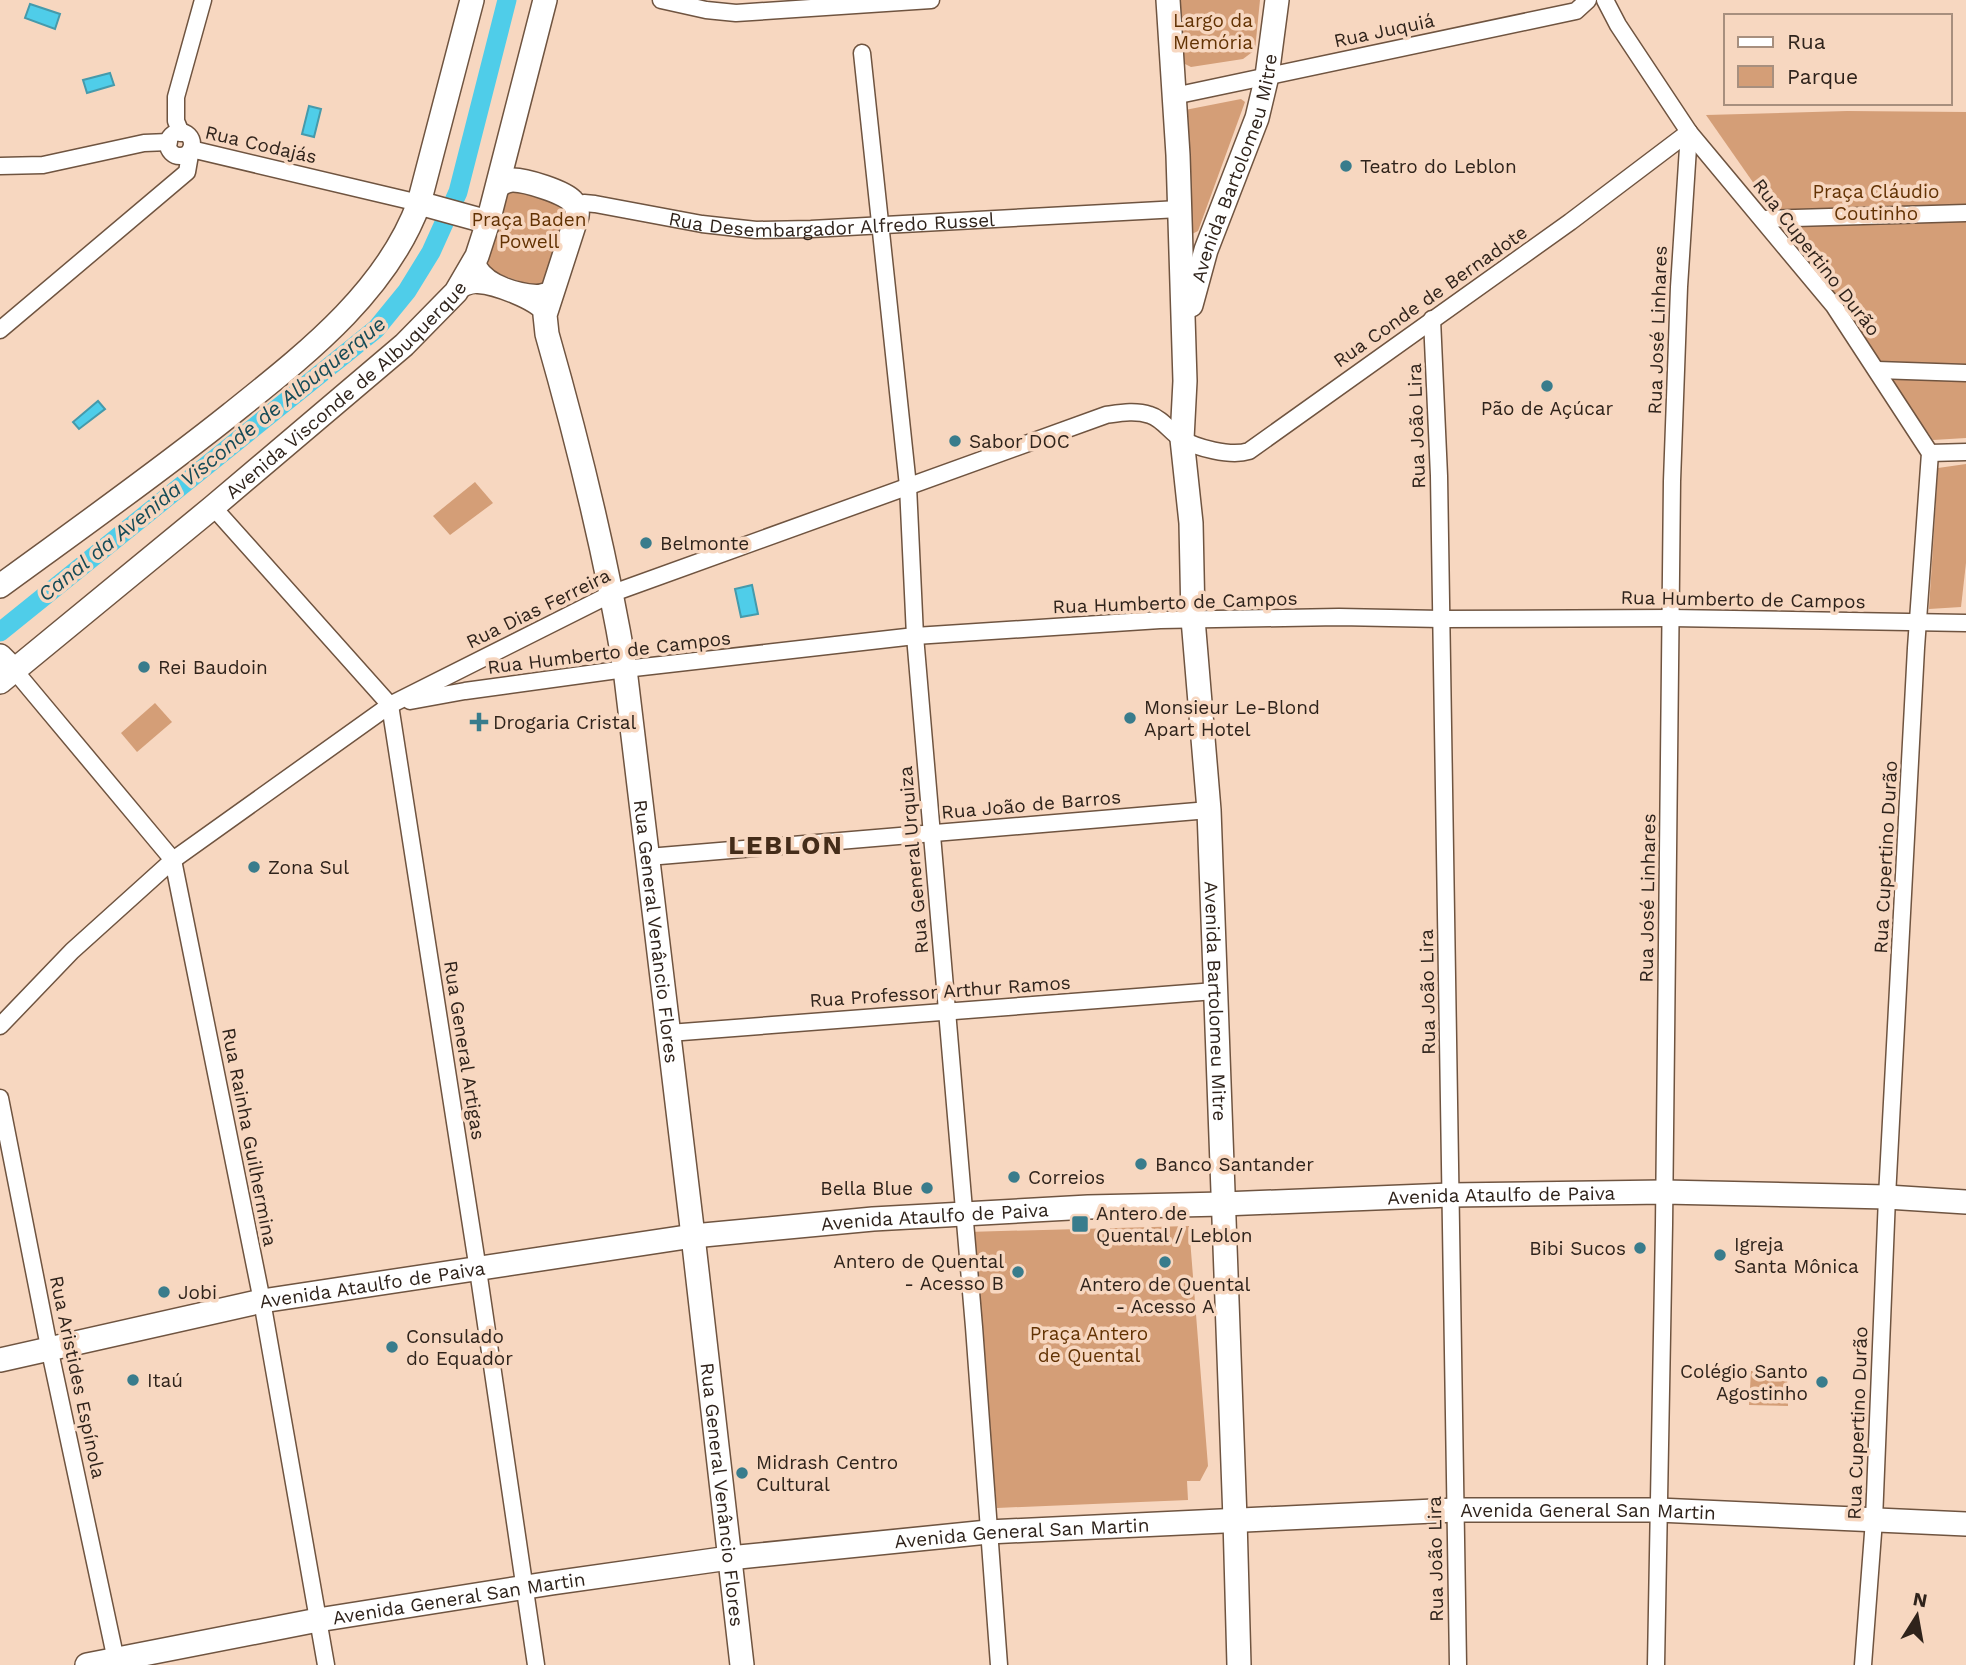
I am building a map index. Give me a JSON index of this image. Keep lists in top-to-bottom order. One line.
{"streets":{"main road":["Avenida Bartolomeu Mitre","Avenida Visconde de Albuquerque","Rua General Venâncio Flores","Avenida Ataulfo de Paiva","Avenida General San Martin"],"street":["Rua Juquiá","Rua Codajás","Rua Desembargador Alfredo Russel","Rua Cupertino Durão","Rua Conde de Bernadote","Rua José Linhares","Rua João Lira","Rua Humberto de Campos","Rua Dias Ferreira","Rua João de Barros","Rua General Urquiza","Rua Professor Arthur Ramos","Rua General Artigas","Rua Rainha Guilhermina","Rua Aristides Espínola"]},"crossings":[["Rua Juquiá","Avenida Bartolomeu Mitre"],["Avenida Bartolomeu Mitre","Rua Desembargador Alfredo Russel"],["Avenida Bartolomeu Mitre","Rua Conde de Bernadote"],["Avenida Bartolomeu Mitre","Rua Humberto de Campos"],["Avenida Bartolomeu Mitre","Rua Dias Ferreira"],["Avenida Bartolomeu Mitre","Rua João de Barros"],["Avenida Bartolomeu Mitre","Rua Professor Arthur Ramos"],["Avenida Bartolomeu Mitre","Avenida Ataulfo de Paiva"],["Avenida Bartolomeu Mitre","Avenida General San Martin"],["Rua Desembargador Alfredo Russel","Avenida Visconde de Albuquerque"],["Rua Desembargador Alfredo Russel","Rua General Urquiza"],["Rua Desembargador Alfredo Russel","Rua General Venâncio Flores"],["Rua Cupertino Durão","Rua Conde de Bernadote"],["Rua Cupertino Durão","Rua José Linhares"],["Rua Cupertino Durão","Rua Humberto de Campos"],["Rua Cupertino Durão","Avenida Ataulfo de Paiva"],["Rua Cupertino Durão","Avenida General San Martin"],["Rua Conde de Bernadote","Rua José Linhares"],["Rua Conde de Bernadote","Rua João Lira"],["Rua Conde de Bernadote","Rua Dias Ferreira"],["Rua José Linhares","Rua Humberto de Campos"],["Rua José Linhares","Avenida Ataulfo de Paiva"],["Rua José Linhares","Avenida General San Martin"],["Avenida Visconde de Albuquerque","Rua General Venâncio Flores"],["Avenida Visconde de Albuquerque","Rua Rainha Guilhermina"],["Rua João Lira","Rua Humberto de Campos"],["Rua João Lira","Avenida Ataulfo de Paiva"],["Rua João Lira","Avenida General San Martin"],["Rua Humberto de Campos","Rua Dias Ferreira"],["Rua Humberto de Campos","Rua General Urquiza"],["Rua Humberto de Campos","Rua General Venâncio Flores"],["Rua Humberto de Campos","Rua General Artigas"],["Rua Dias Ferreira","Rua General Urquiza"],["Rua Dias Ferreira","Rua General Venâncio Flores"],["Rua Dias Ferreira","Rua General Artigas"],["Rua Dias Ferreira","Rua Rainha Guilhermina"],["Rua João de Barros","Rua General Urquiza"],["Rua João de Barros","Rua General Venâncio Flores"],["Rua General Urquiza","Rua Professor Arthur Ramos"],["Rua General Urquiza","Avenida Ataulfo de Paiva"],["Rua General Urquiza","Avenida General San Martin"],["Rua General Venâncio Flores","Rua Professor Arthur Ramos"],["Rua General Venâncio Flores","Avenida Ataulfo de Paiva"],["Rua General Venâncio Flores","Avenida General San Martin"],["Rua General Artigas","Avenida Ataulfo de Paiva"],["Rua General Artigas","Avenida General San Martin"],["Rua Rainha Guilhermina","Avenida Ataulfo de Paiva"],["Rua Rainha Guilhermina","Avenida General San Martin"],["Avenida Ataulfo de Paiva","Rua Aristides Espínola"],["Rua Aristides Espínola","Avenida General San Martin"]],"districts":["LEBLON"],"water":["Canal da Avenida Visconde de Albuquerque"],"parks":["Largo da Memória","Praça Cláudio Coutinho","Praça Baden Powell","Praça Antero de Quental"],"places":{"other":["Teatro do Leblon","Pão de Açúcar","Sabor DOC","Belmonte","Rei Baudoin","Monsieur Le-Blond Apart Hotel","Zona Sul","Banco Santander","Correios","Bella Blue","Bibi Sucos","Igreja Santa Mônica","Antero de Quental - Acesso A","Antero de Quental - Acesso B","Jobi","Consulado do Equador","Itaú","Colégio Santo Agostinho","Midrash Centro Cultural"],"health":["Drogaria Cristal"],"transit":["Antero de Quental / Leblon"]},"legend":["Rua","Parque"],"north":"top"}
